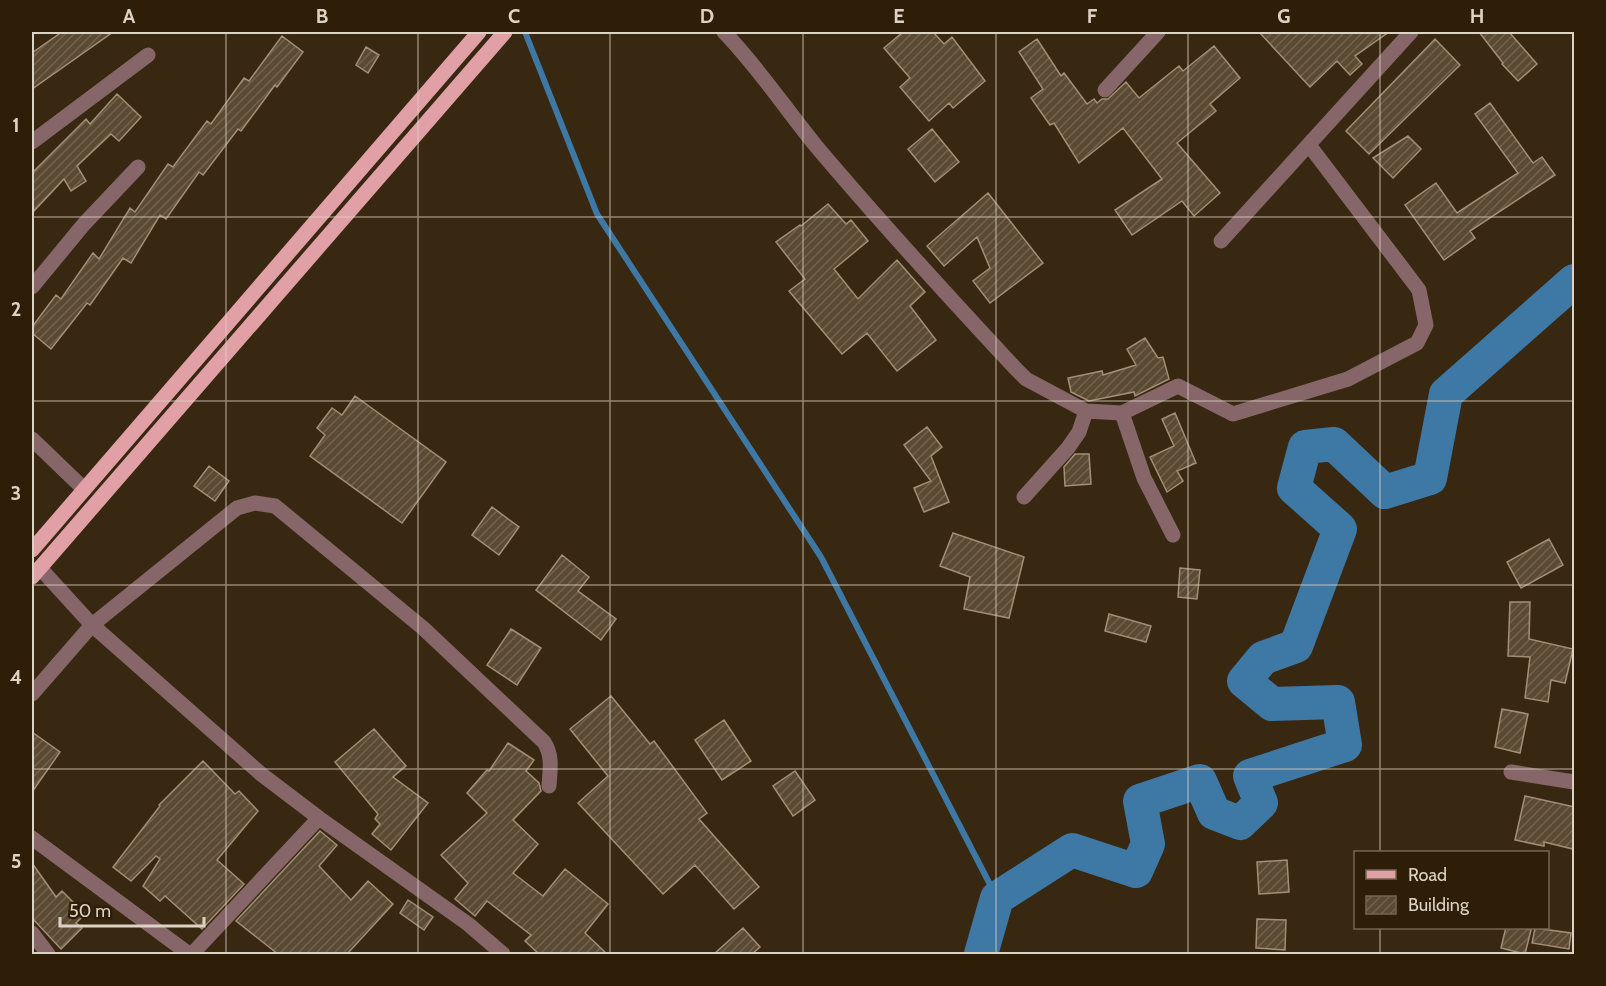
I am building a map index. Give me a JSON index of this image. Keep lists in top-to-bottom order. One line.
{"legend":["Road","Building"],"scale_bar":"50 m","grid":{"columns":["A","B","C","D","E","F","G","H"],"rows":["1","2","3","4","5"]}}
